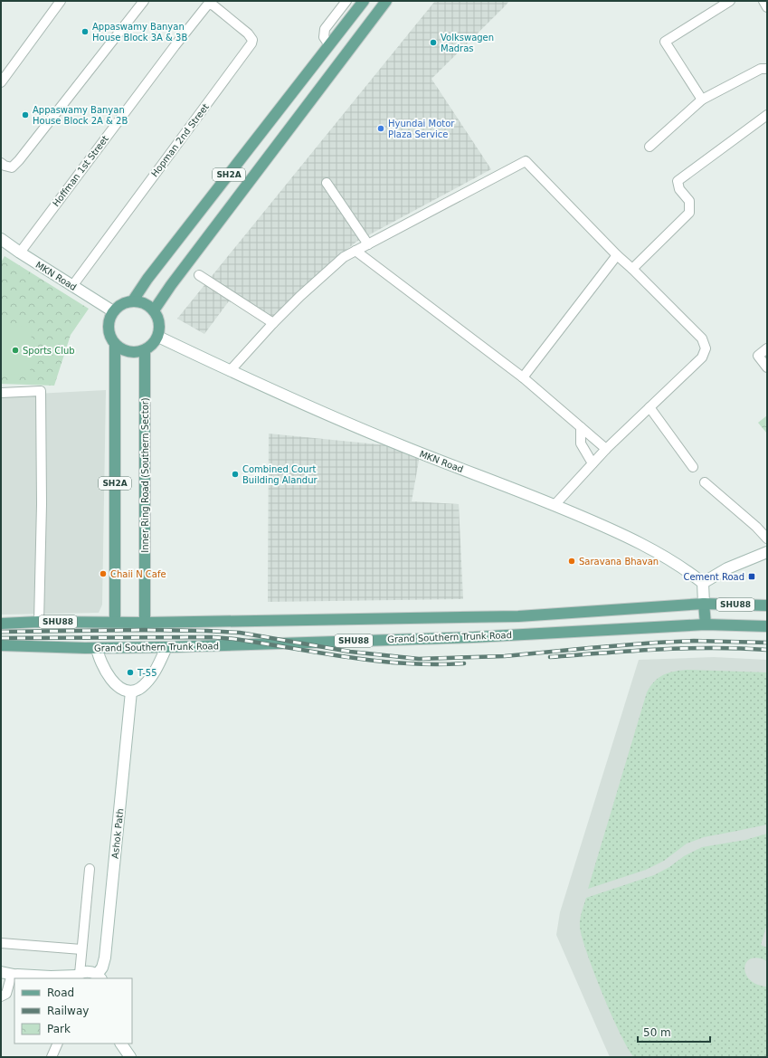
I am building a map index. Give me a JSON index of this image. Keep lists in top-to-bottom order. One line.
{"streets":{"main road":["SH2A","Inner Ring Road (Southern Sector)","SHU88","Grand Southern Trunk Road"],"street":["Hopman 2nd Street","Hoffman 1st Street","MKN Road","Ashok Path"]},"crossings":[["Hopman 2nd Street","Hoffman 1st Street"],["Hopman 2nd Street","MKN Road"],["Hoffman 1st Street","MKN Road"],["SH2A","MKN Road"],["SH2A","Inner Ring Road (Southern Sector)"],["SH2A","Grand Southern Trunk Road"],["MKN Road","Inner Ring Road (Southern Sector)"],["Inner Ring Road (Southern Sector)","Grand Southern Trunk Road"]],"places":{"other":["Appaswamy Banyan House Block 3A & 3B","Volkswagen Madras","Appaswamy Banyan House Block 2A & 2B","Hyundai Motor Plaza Service","Sports Club","Combined Court Building Alandur","Saravana Bhavan","Chaii N Cafe","T-55"],"transit":["Cement Road"]},"legend":["Road","Railway","Park"],"scale_bar":"50 m"}
